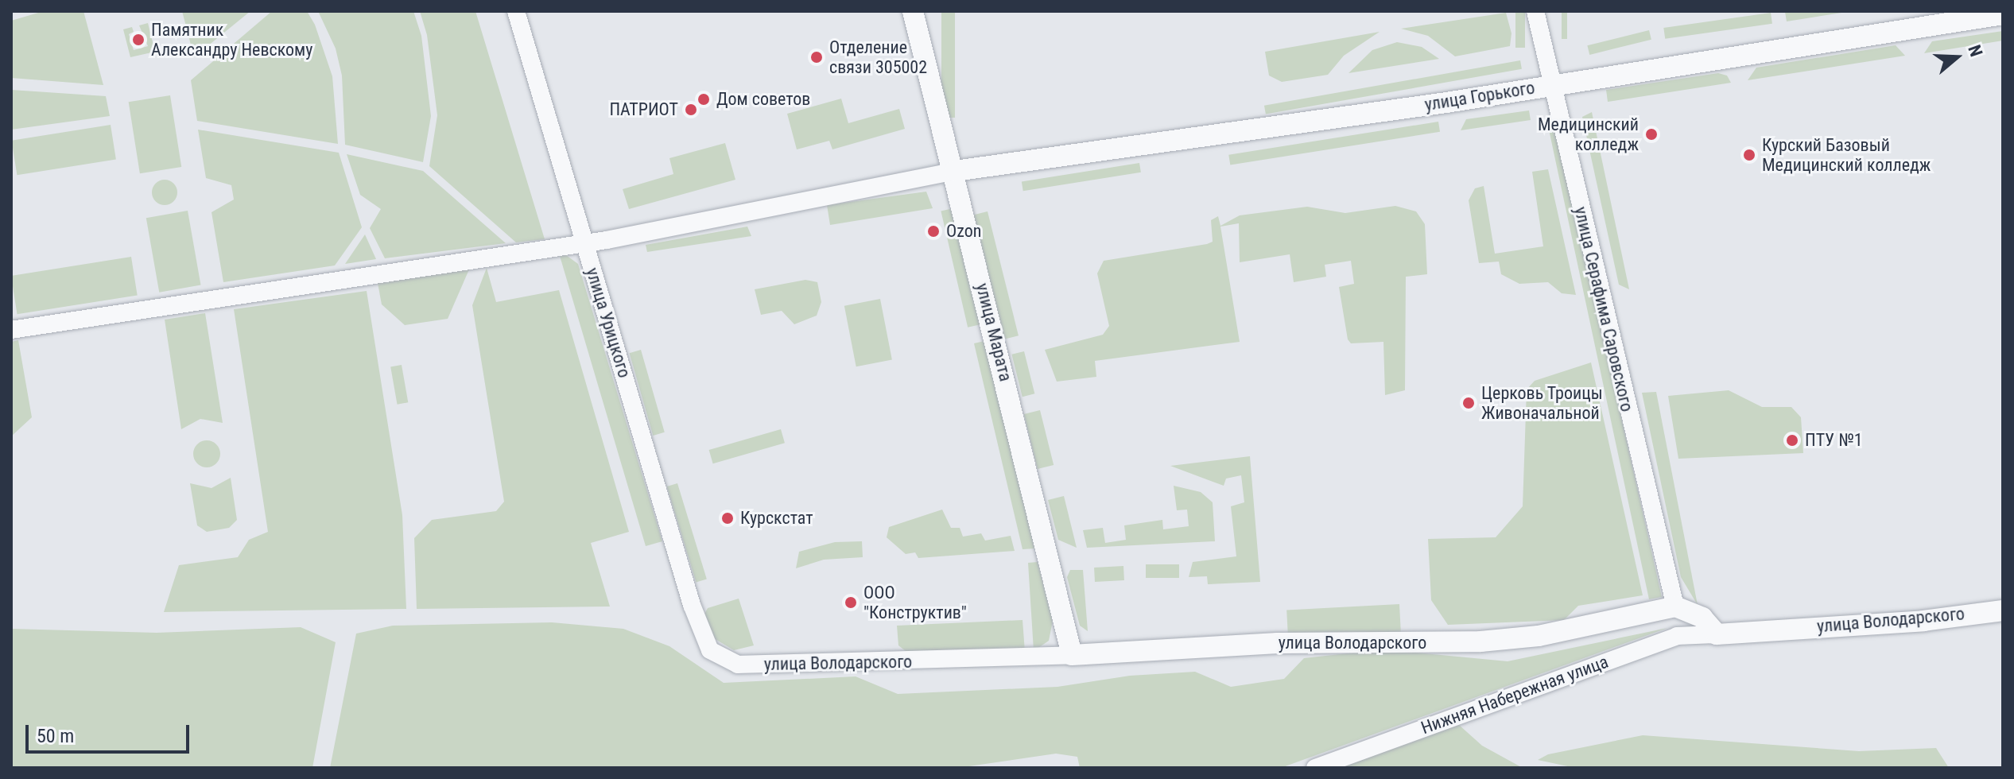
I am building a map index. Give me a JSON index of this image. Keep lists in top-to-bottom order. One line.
{"streets":{"street":["улица Горького","улица Серафима Саровского","улица Урицкого","улица Марата","улица Володарского","Нижняя Набережная улица"]},"crossings":[["улица Горького","улица Серафима Саровского"],["улица Горького","улица Марата"],["улица Серафима Саровского","улица Володарского"],["улица Урицкого","улица Володарского"],["улица Марата","улица Володарского"],["улица Володарского","Нижняя Набережная улица"]],"places":["Памятник Александру Невскому","Отделение связи 305002","Дом советов","ПАТРИОТ","Медицинский колледж","Курский Базовый Медицинский колледж","Ozon","Церковь Троицы Живоначальной","ПТУ №1","Курскстат","ООО \"Конструктив\""],"scale_bar":"50 m","north":"right"}
